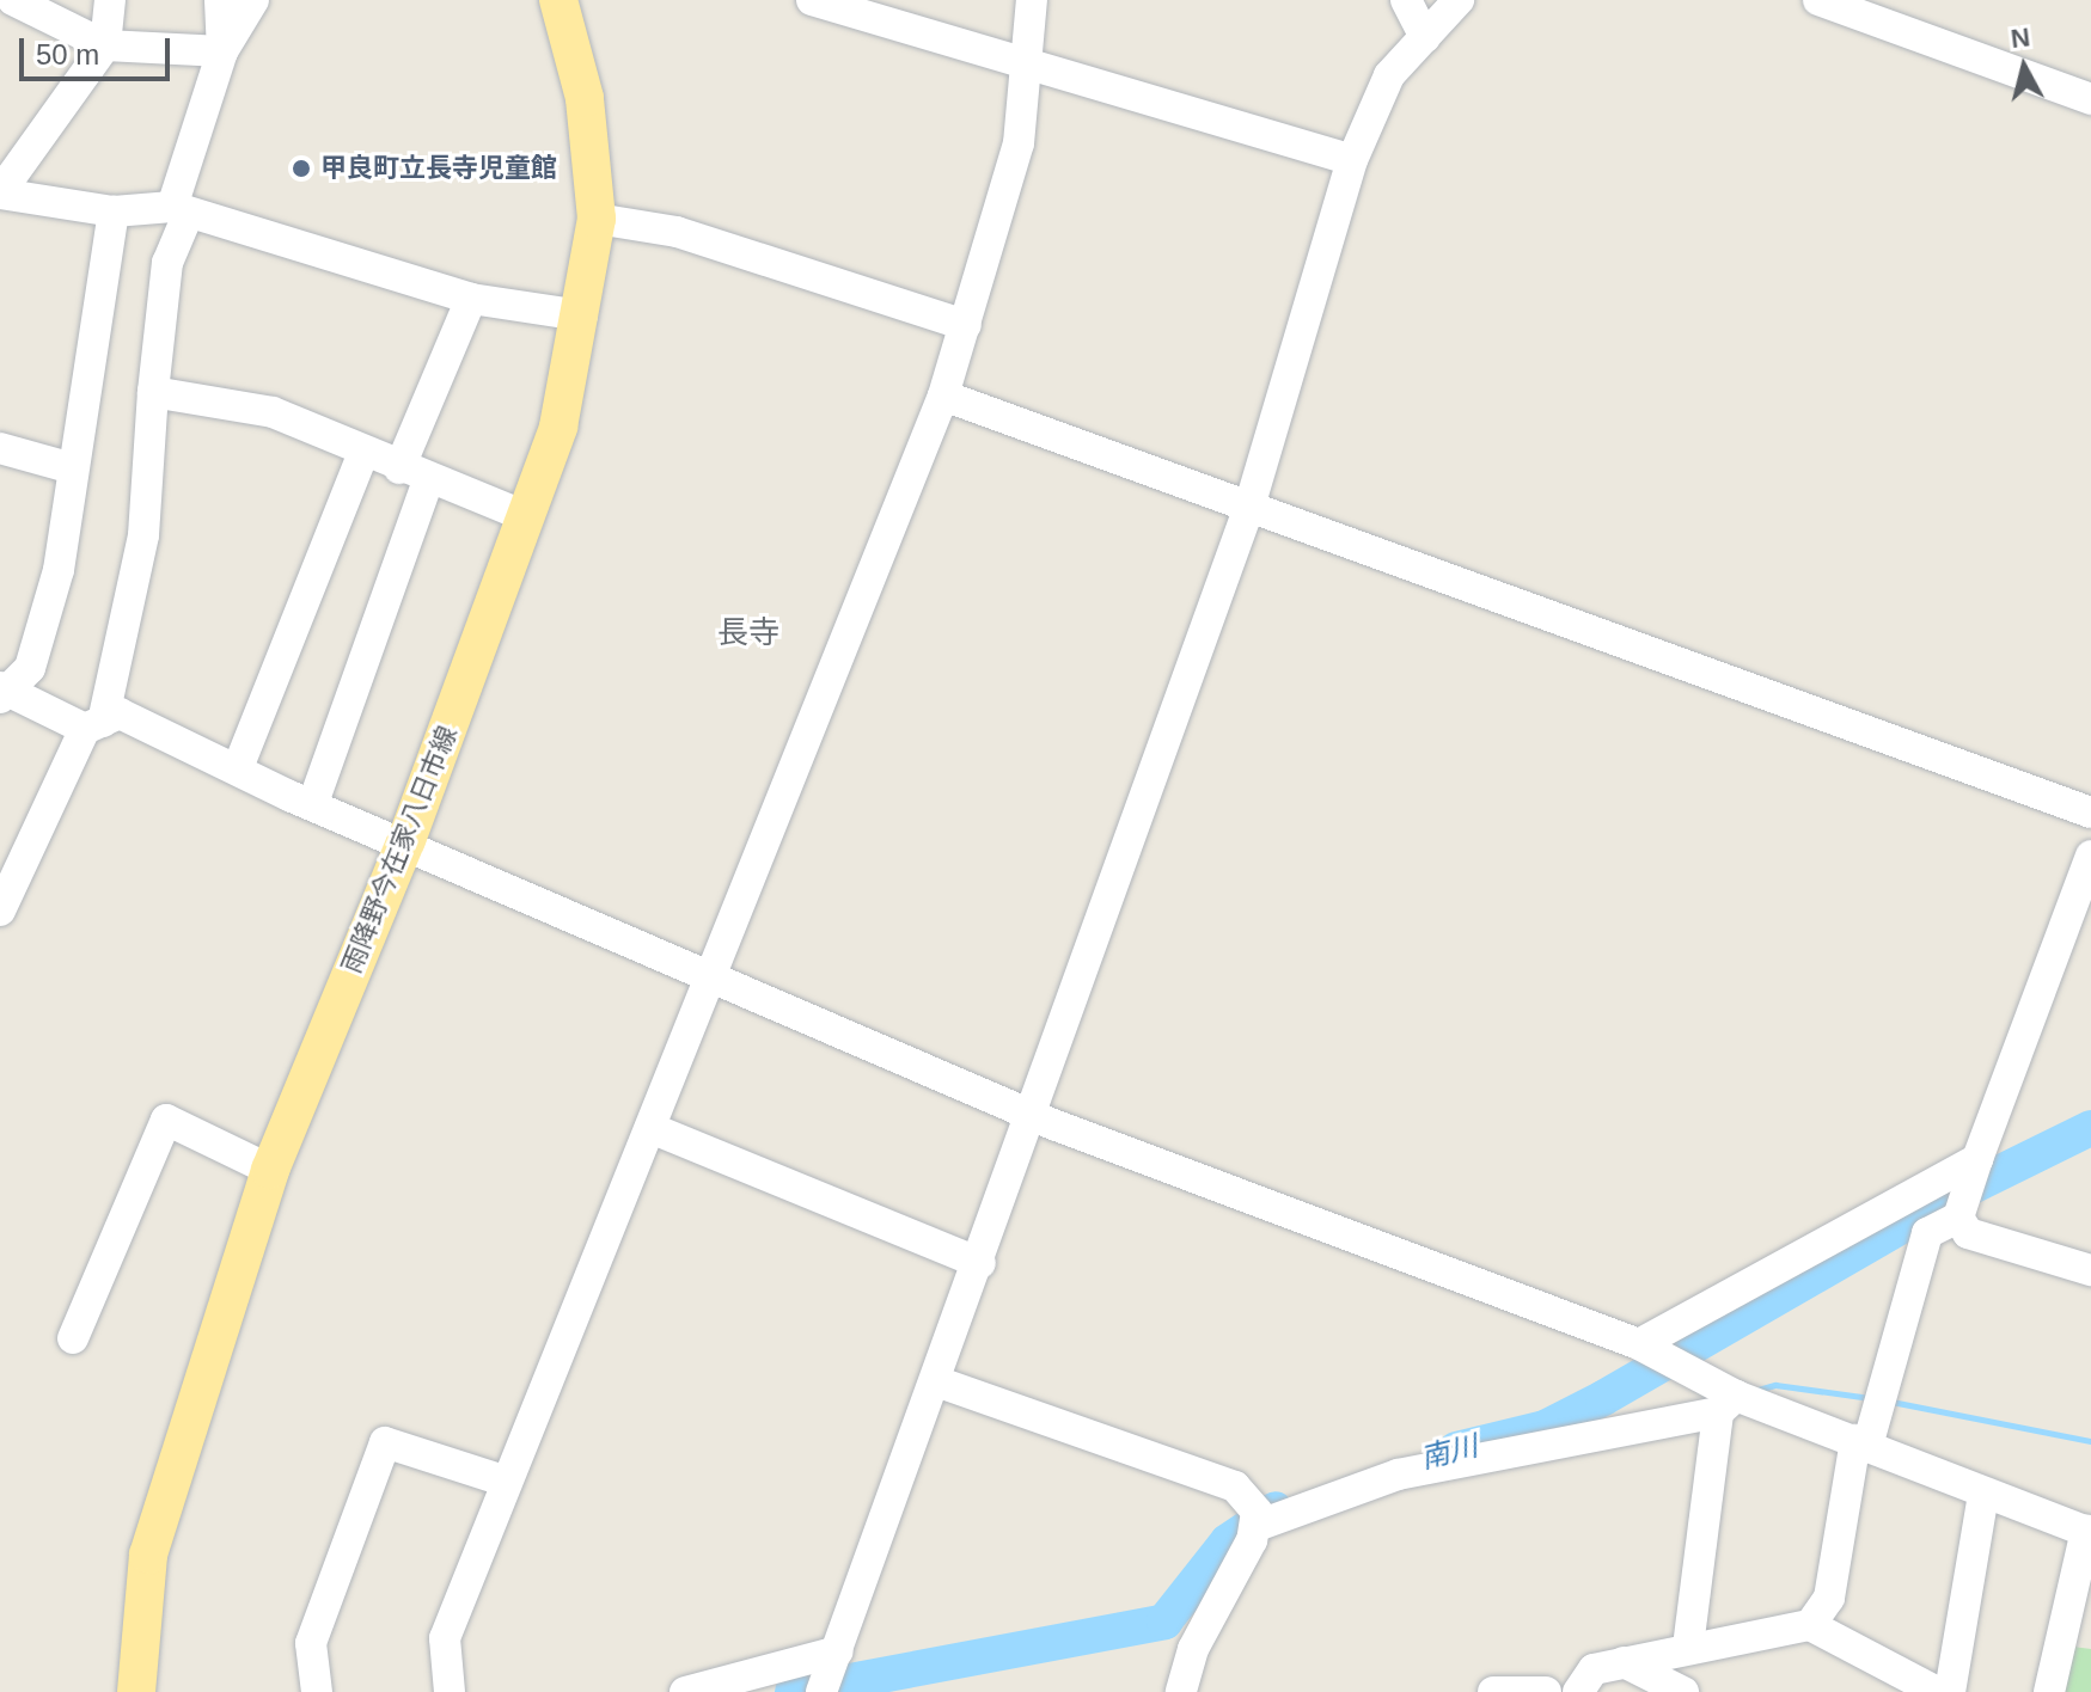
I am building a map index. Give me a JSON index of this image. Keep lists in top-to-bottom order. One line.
{"streets":{"main road":["雨降野今在家八日市線"]},"districts":["長寺"],"water":["南川"],"places":["甲良町立長寺児童館"],"scale_bar":"50 m","north":"top"}
